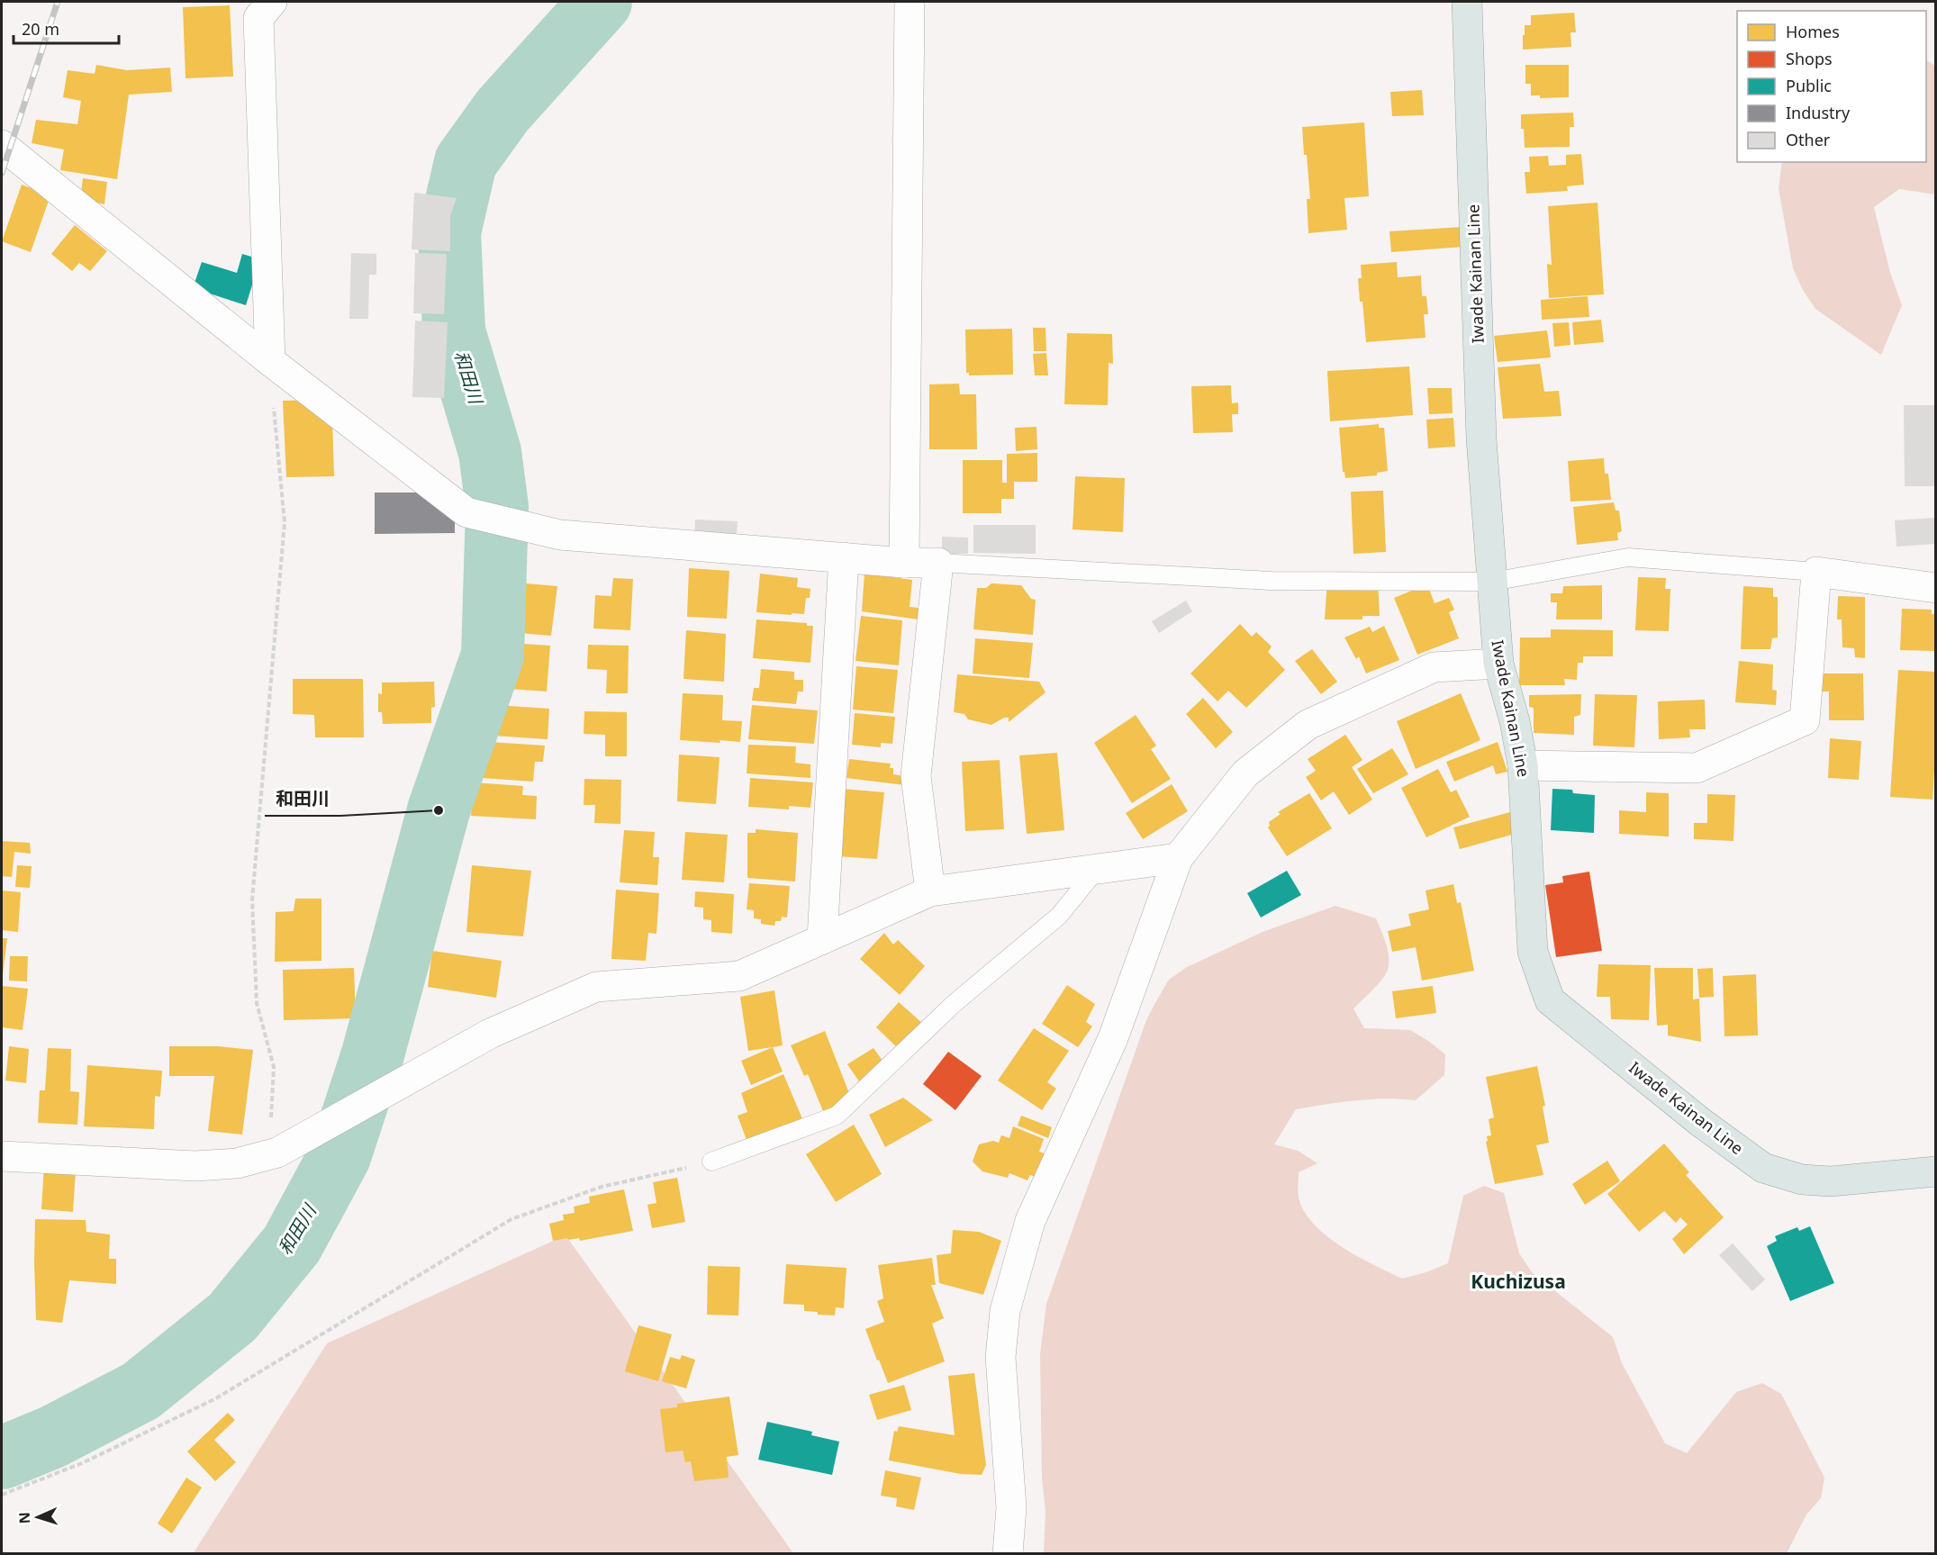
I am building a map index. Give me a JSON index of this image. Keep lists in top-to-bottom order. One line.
{"streets":{"main road":["Iwade Kainan Line"]},"districts":["Kuchizusa"],"water":["和田川"],"places":["和田川"],"legend":["Homes","Shops","Public","Industry","Other"],"scale_bar":"20 m","north":"left"}
